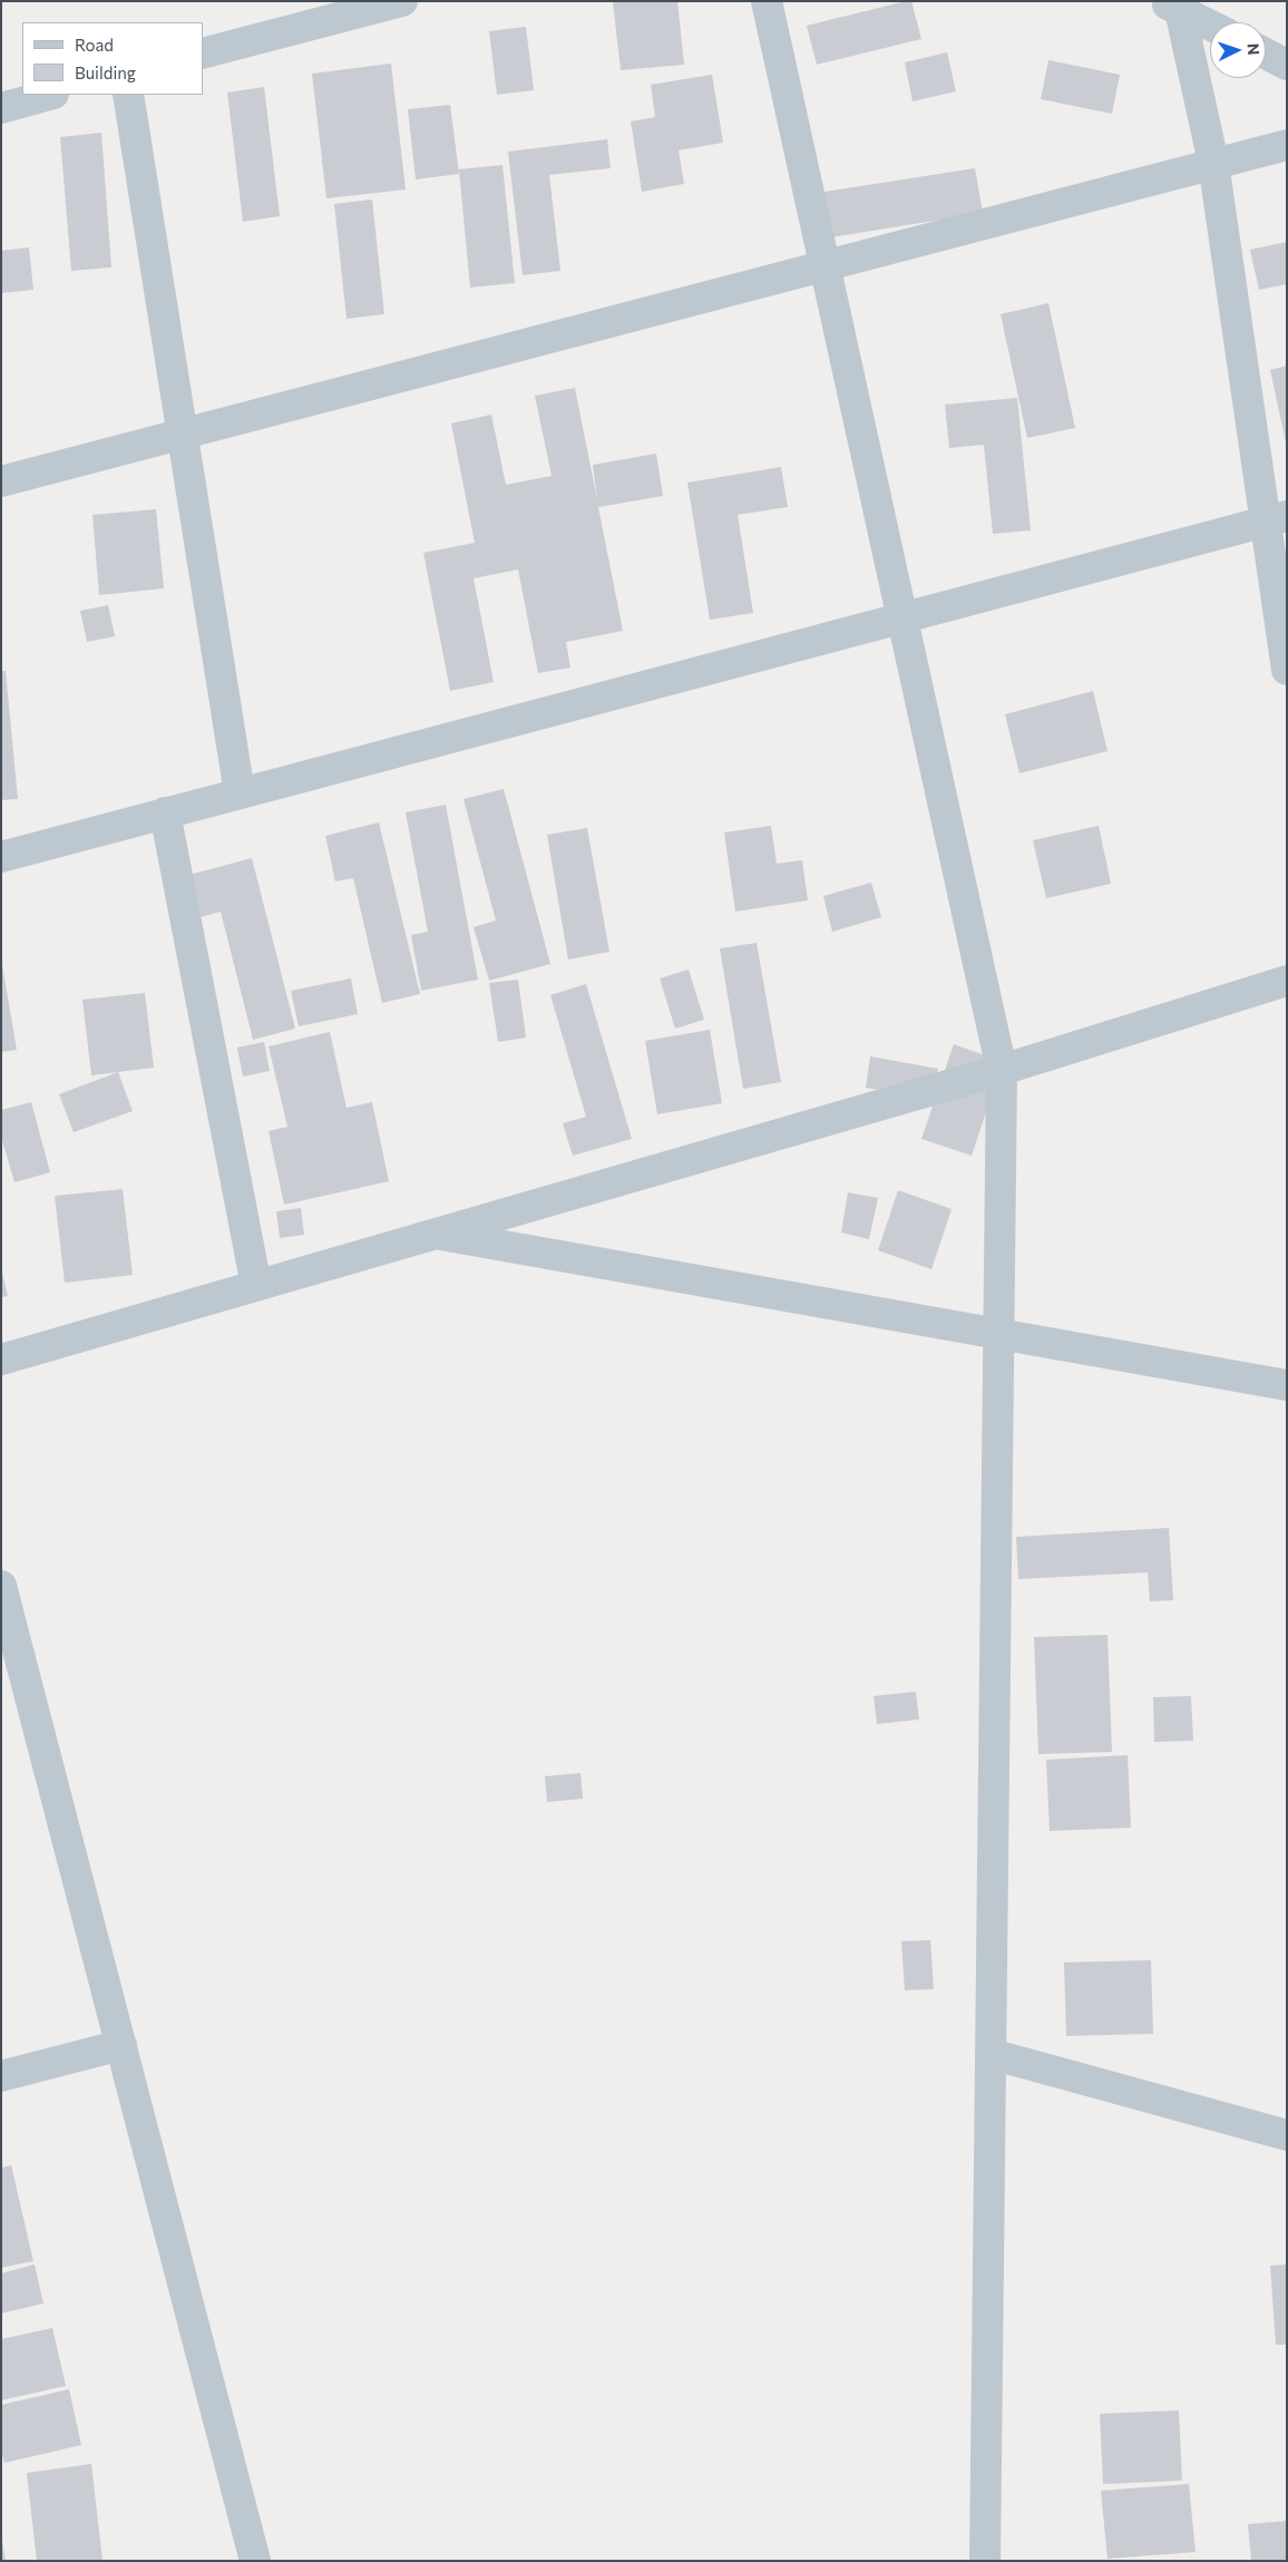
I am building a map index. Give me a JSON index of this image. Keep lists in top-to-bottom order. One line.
{"legend":["Road","Building"],"north":"right"}
